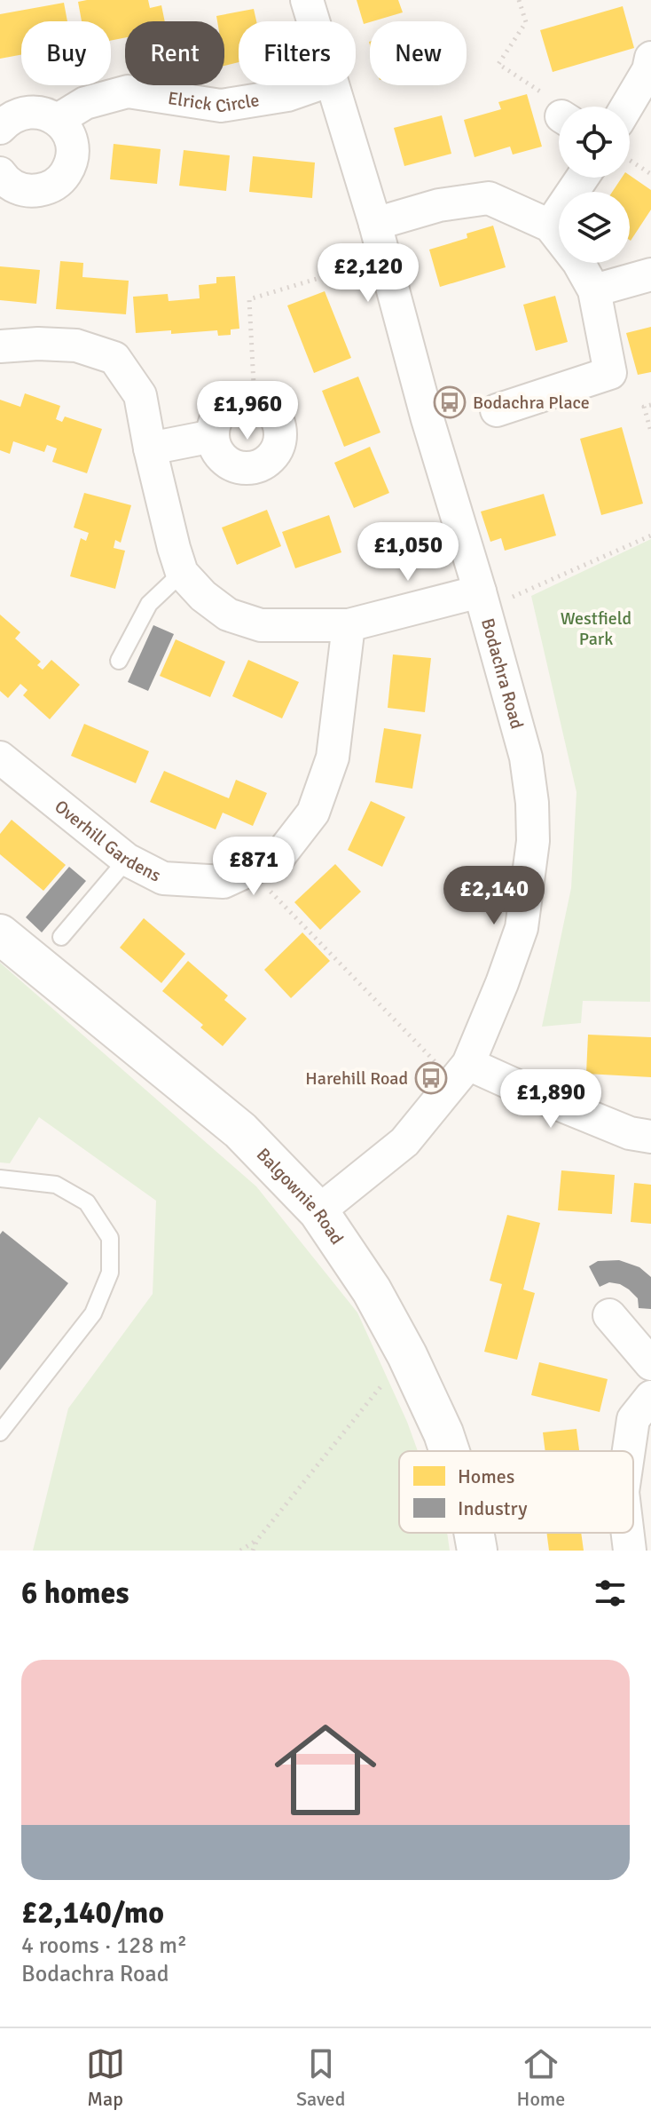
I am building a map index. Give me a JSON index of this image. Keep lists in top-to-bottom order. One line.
{"streets":{"street":["Elrick Circle","Bodachra Road","Overhill Gardens","Balgownie Road"]},"crossings":[["Bodachra Road","Balgownie Road"]],"parks":["Westfield Park"],"places":{"bus stop":["Bodachra Place","Harehill Road"]},"legend":["Homes","Industry"],"page":{"chip":["Buy","Rent","Filters","New"],"price":["£2,120","£1,960","£1,050","£871","£2,140","£1,890"],"heading":"6 homes","list":[{"name":"£2,140/mo","note":"4 rooms · 128 m² · Bodachra Road"}],"tabs":["Map","Saved","Home"]}}
